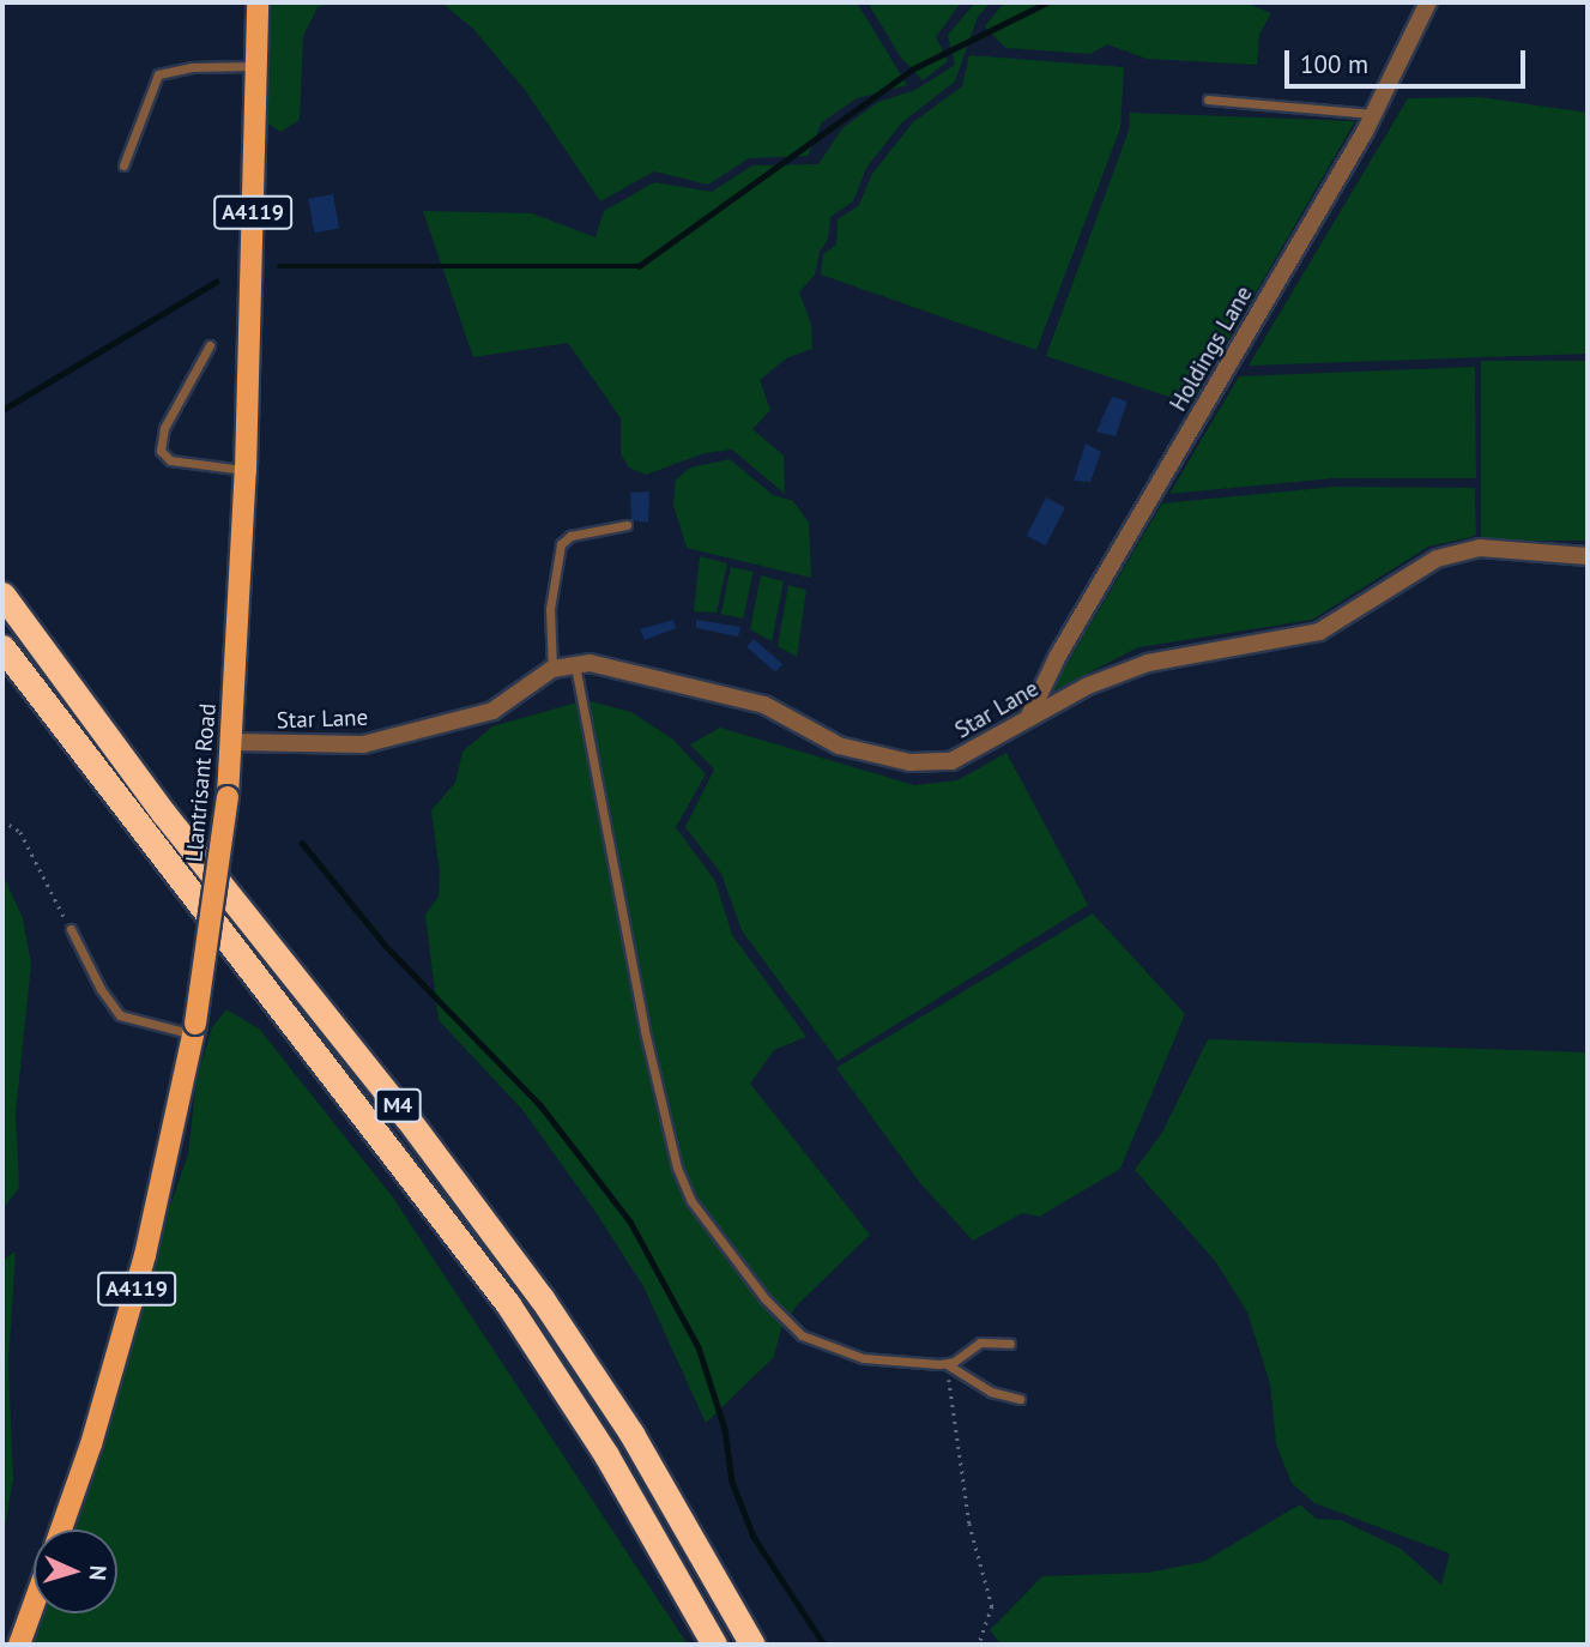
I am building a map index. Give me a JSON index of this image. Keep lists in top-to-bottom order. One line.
{"streets":{"highway":["M4"],"main road":["A4119","Llantrisant Road"],"street":["Holdings Lane","Star Lane"]},"crossings":[["Holdings Lane","Star Lane"],["Star Lane","Llantrisant Road"]],"scale_bar":"100 m","north":"right"}
